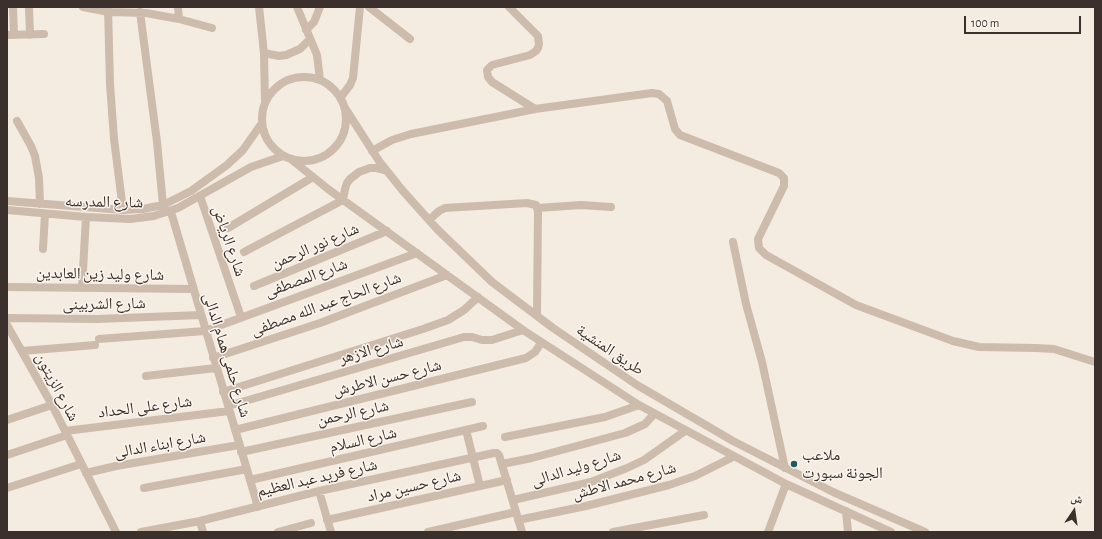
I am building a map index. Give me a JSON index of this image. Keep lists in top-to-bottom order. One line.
{"streets":{"street":["شارع المدرسه","شارع الرياض","شارع نور الرحمن","شارع وليد زين العابدين","شارع المصطفى","شارع الشربينى","شارع الحاج عبد الله مصطفى","شارع الازهر","طريق المنشية","شارع حلمى همام الدالى","شارع حسن الاطرش","شارع الزيتون","شارع على الحداد","شارع الرحمن","شارع السلام","شارع ابناء الدالى","شارع وليد الدالى","شارع فريد عبد العظيم","شارع محمد الاطش","شارع حسين مراد"]},"crossings":[["شارع المدرسه","شارع الرياض"],["شارع المدرسه","طريق المنشية"],["شارع المدرسه","شارع حلمى همام الدالى"],["شارع الرياض","شارع المصطفى"],["شارع نور الرحمن","طريق المنشية"],["شارع وليد زين العابدين","شارع حلمى همام الدالى"],["شارع المصطفى","طريق المنشية"],["شارع المصطفى","شارع حلمى همام الدالى"],["شارع المصطفى","شارع الزيتون"],["شارع الشربينى","شارع حلمى همام الدالى"],["شارع الحاج عبد الله مصطفى","طريق المنشية"],["شارع الحاج عبد الله مصطفى","شارع حلمى همام الدالى"],["شارع الازهر","طريق المنشية"],["شارع الازهر","شارع حلمى همام الدالى"],["شارع الازهر","شارع على الحداد"],["طريق المنشية","شارع حسن الاطرش"],["طريق المنشية","شارع وليد الدالى"],["طريق المنشية","شارع محمد الاطش"],["شارع حلمى همام الدالى","شارع حسن الاطرش"],["شارع حلمى همام الدالى","شارع على الحداد"],["شارع حلمى همام الدالى","شارع الرحمن"],["شارع حلمى همام الدالى","شارع السلام"],["شارع حلمى همام الدالى","شارع ابناء الدالى"],["شارع حلمى همام الدالى","شارع فريد عبد العظيم"],["شارع الزيتون","شارع على الحداد"],["شارع الزيتون","شارع ابناء الدالى"],["شارع الرحمن","شارع ابناء الدالى"]],"places":["ملاعب الجونة سبورت"],"scale_bar":"100 m","north":"top"}
